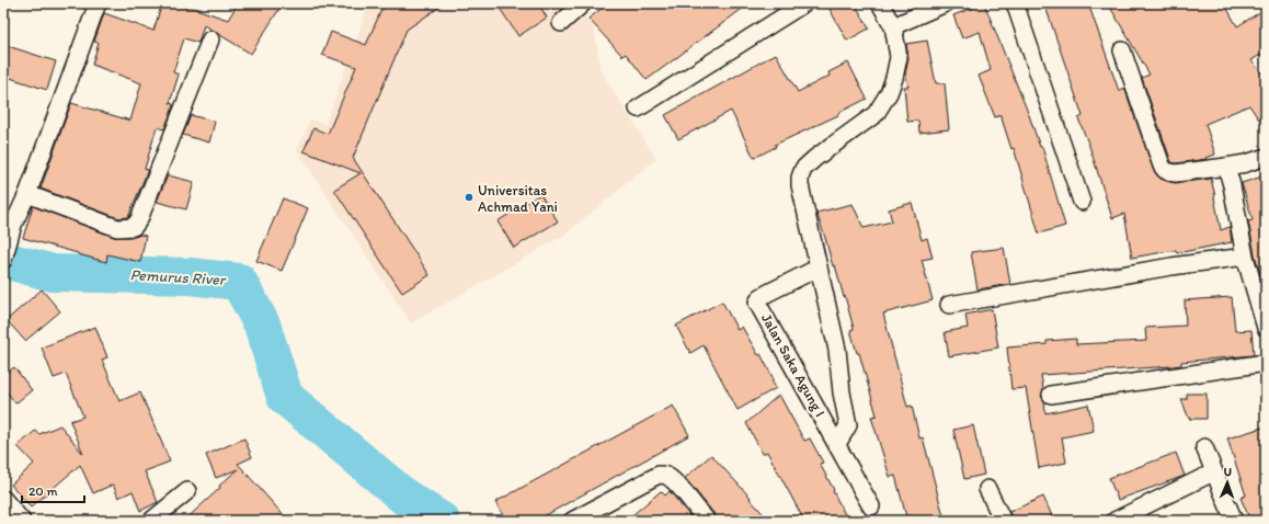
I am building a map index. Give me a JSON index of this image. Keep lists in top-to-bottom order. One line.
{"streets":{"street":["Jalan Saka Agung I"]},"water":["Pemurus River"],"places":["Universitas Achmad Yani"],"scale_bar":"20 m","north":"top"}
